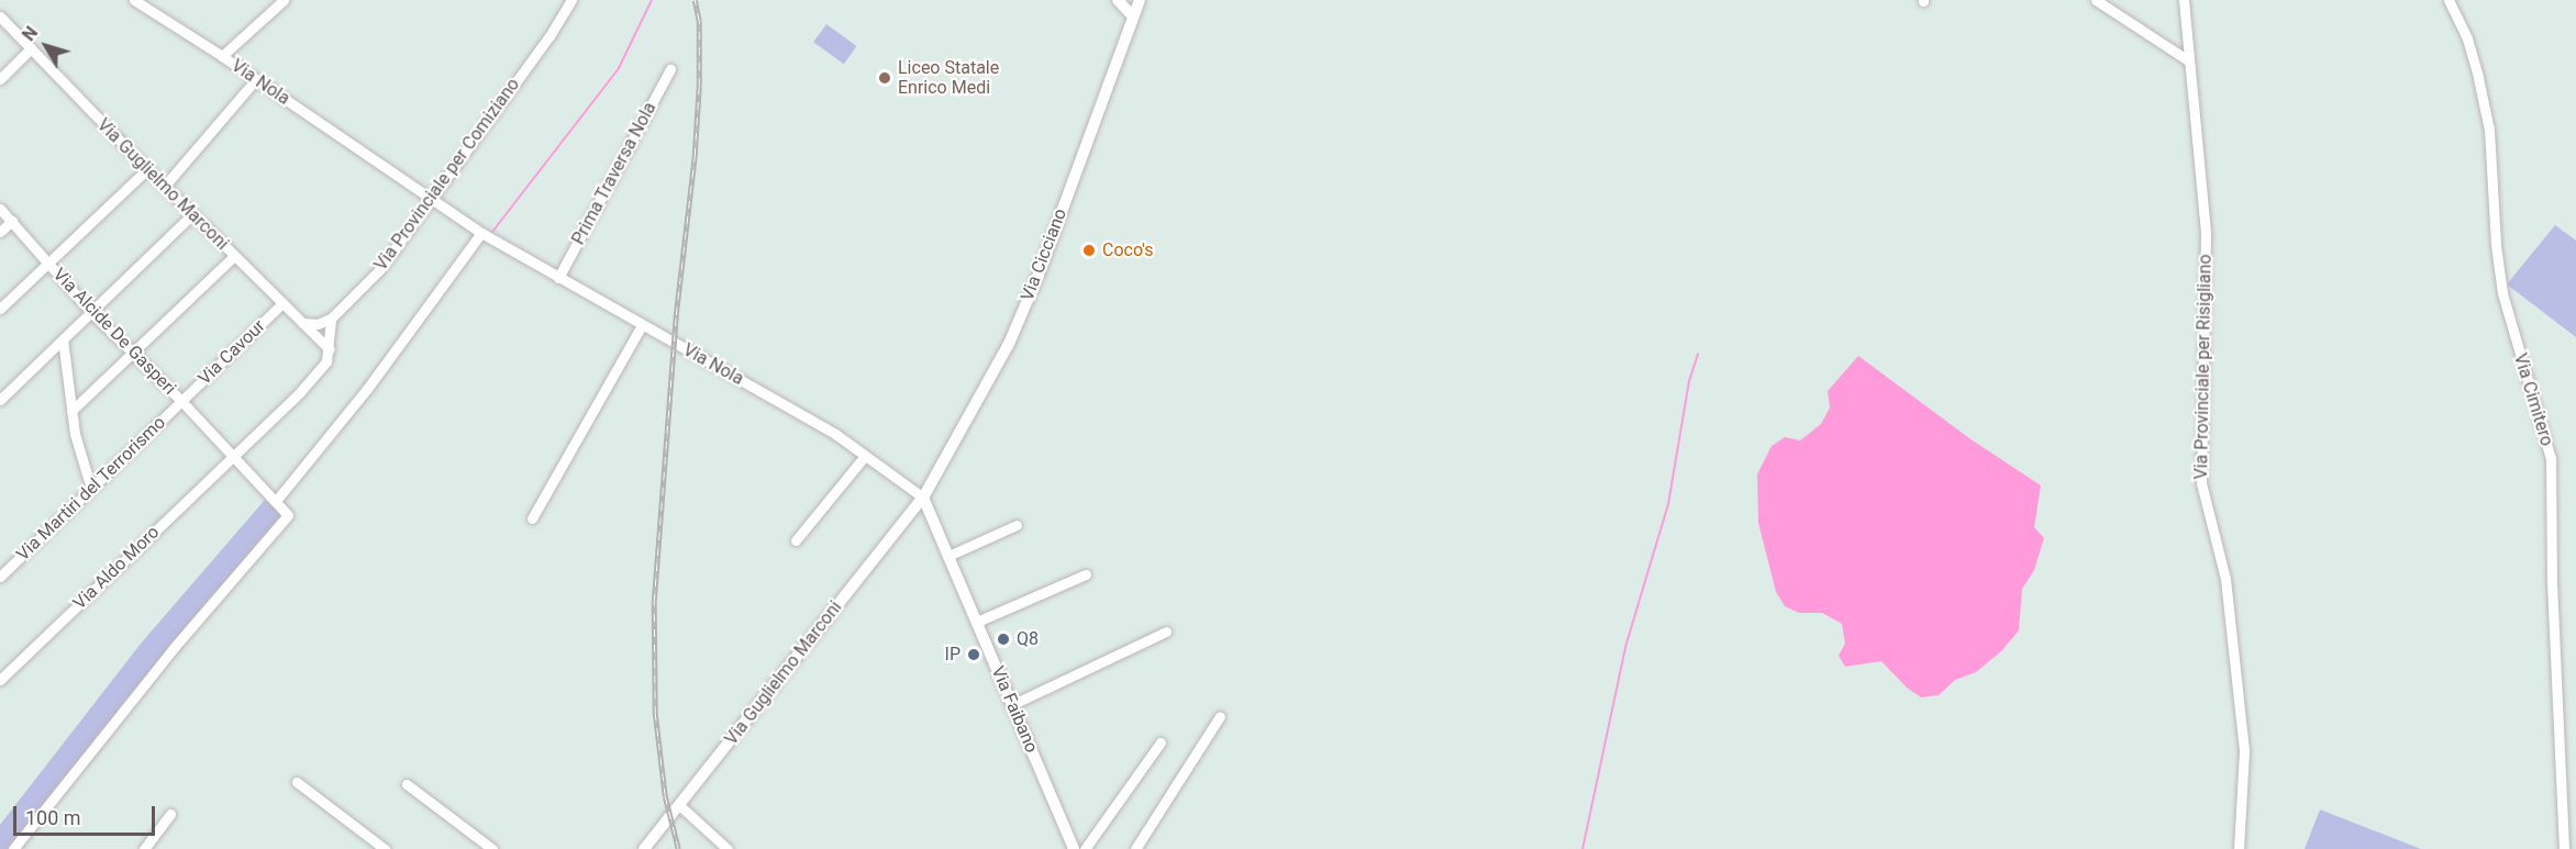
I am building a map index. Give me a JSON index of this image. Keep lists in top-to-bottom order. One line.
{"streets":{"street":["Via Nola","Prima Traversa Nola","Via Provinciale per Comiziano","Via Guglielmo Marconi","Via Cicciano","Via Alcide De Gasperi","Via Cavour","Via Provinciale per Risigliano","Via Cimitero","Via Martiri del Terrorismo","Via Aldo Moro","Via Faibano"]},"crossings":[["Via Nola","Prima Traversa Nola"],["Via Nola","Via Provinciale per Comiziano"],["Via Nola","Via Guglielmo Marconi"],["Via Nola","Via Cicciano"],["Via Nola","Via Faibano"],["Via Guglielmo Marconi","Via Cicciano"],["Via Guglielmo Marconi","Via Cavour"],["Via Guglielmo Marconi","Via Aldo Moro"],["Via Guglielmo Marconi","Via Faibano"],["Via Cicciano","Via Faibano"],["Via Alcide De Gasperi","Via Cavour"],["Via Alcide De Gasperi","Via Martiri del Terrorismo"],["Via Alcide De Gasperi","Via Aldo Moro"],["Via Cavour","Via Martiri del Terrorismo"]],"places":["Liceo Statale Enrico Medi","Coco's","Q8","IP"],"scale_bar":"100 m","north":"top left"}
